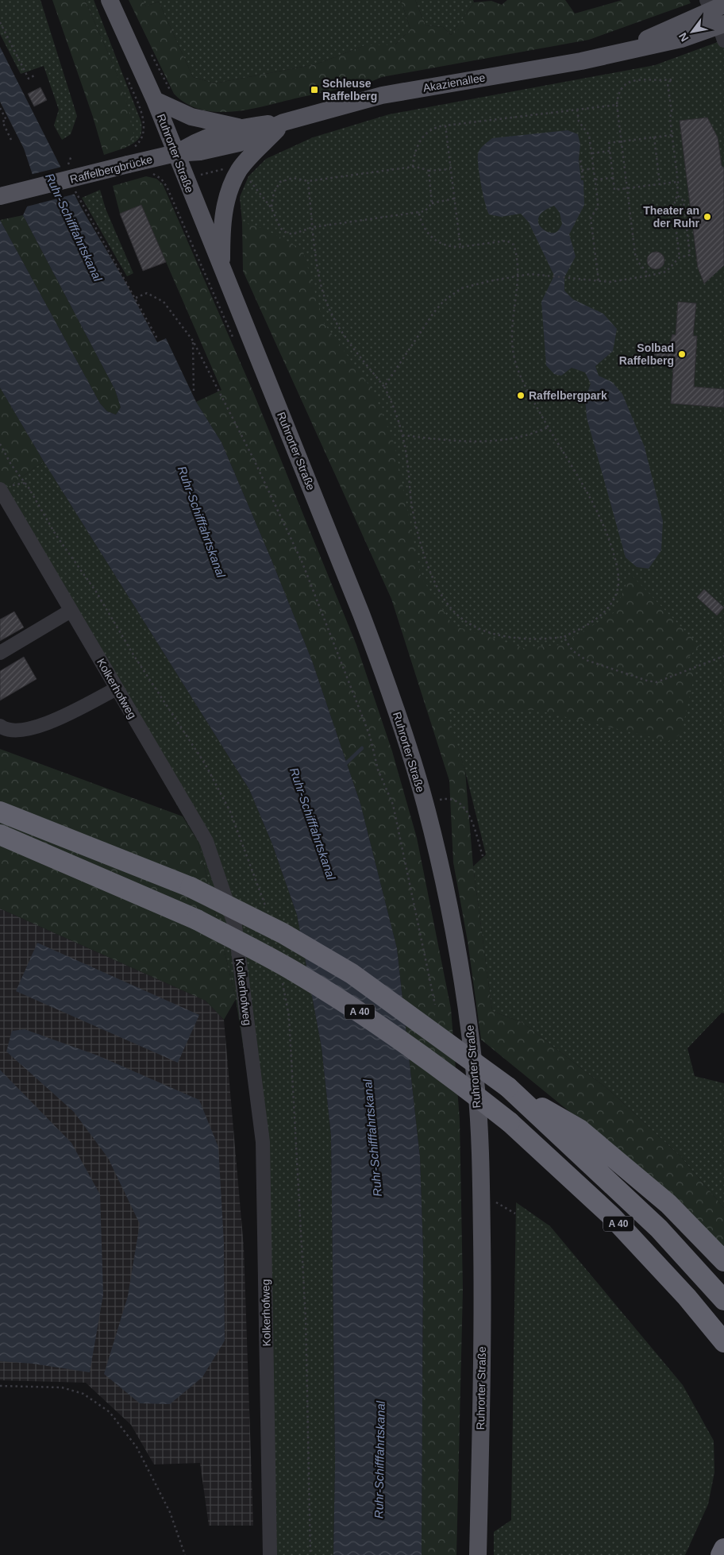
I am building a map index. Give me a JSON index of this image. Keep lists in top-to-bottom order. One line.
{"streets":{"highway":["A 40"],"main road":["Akazienallee","Ruhrorter Straße","Raffelbergbrücke"],"street":["Kolkerhofweg"]},"crossings":[["Akazienallee","Ruhrorter Straße"],["Akazienallee","Raffelbergbrücke"],["Ruhrorter Straße","Raffelbergbrücke"]],"water":["Ruhr-Schifffahrtskanal"],"places":{"transit":["Schleuse Raffelberg"],"other":["Theater an der Ruhr","Solbad Raffelberg","Raffelbergpark"]},"north":"bottom left"}
